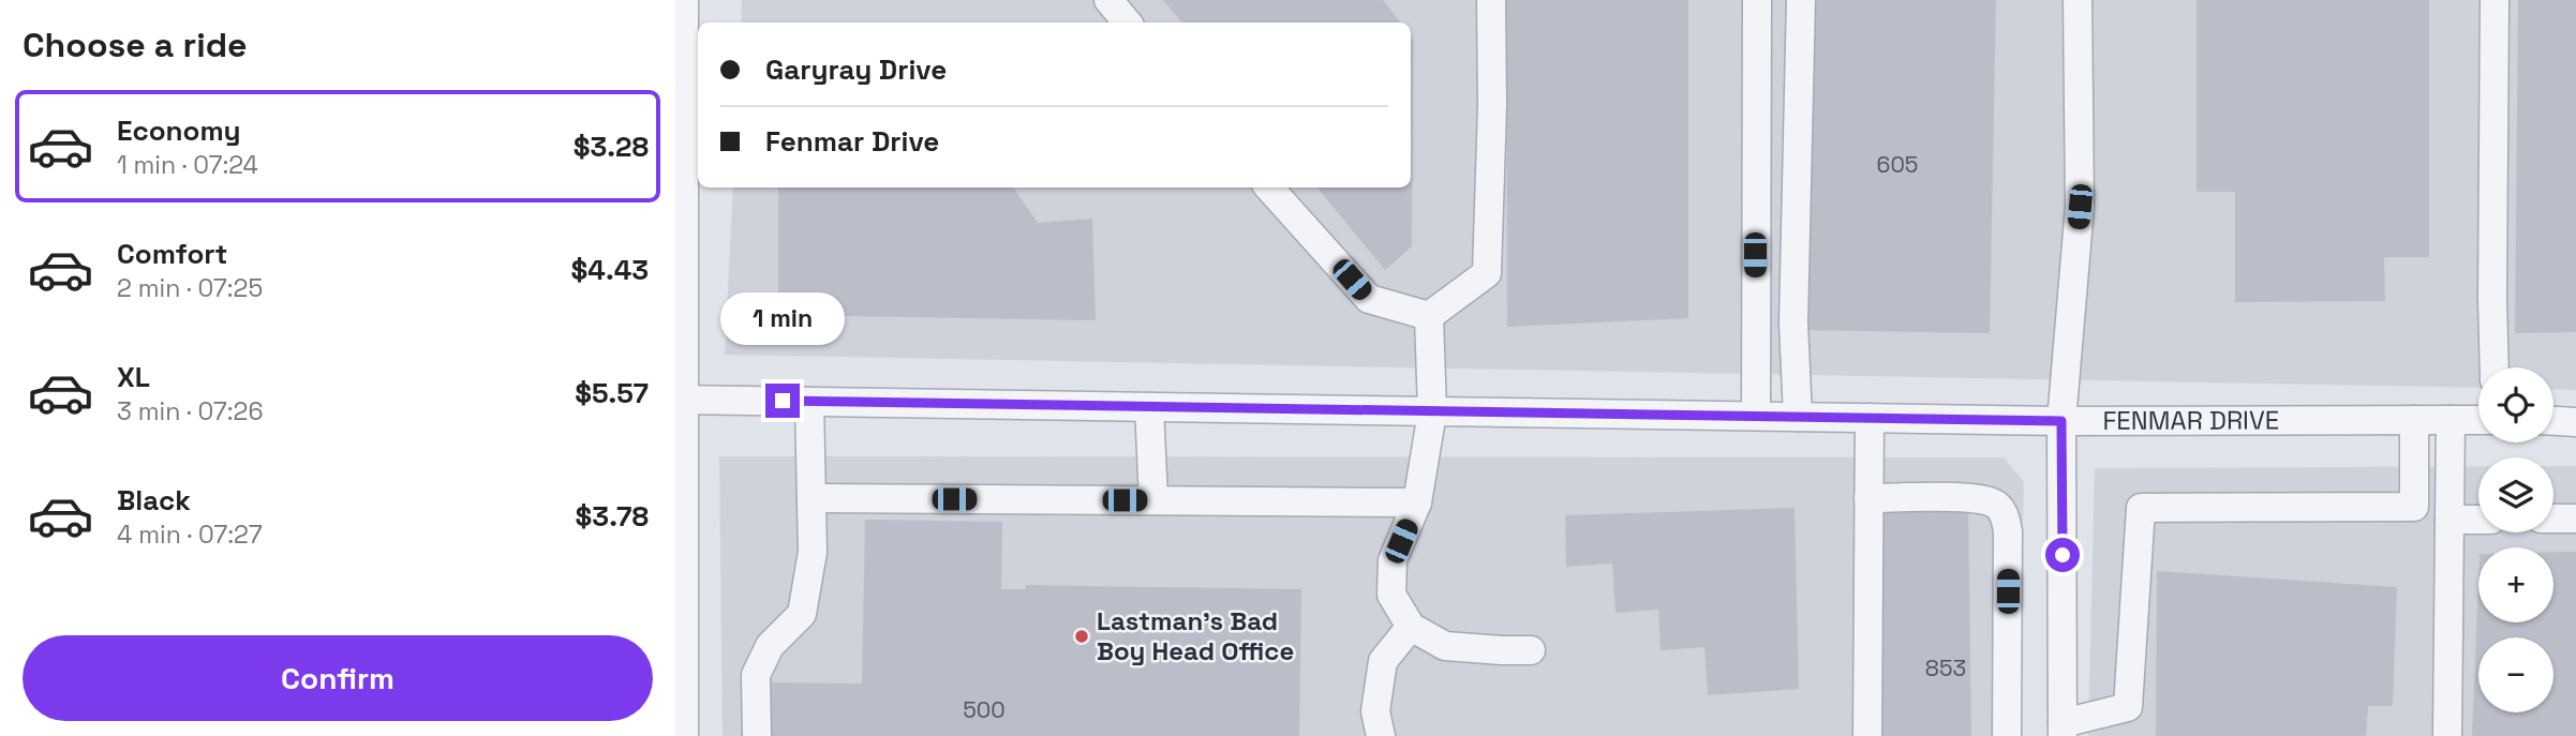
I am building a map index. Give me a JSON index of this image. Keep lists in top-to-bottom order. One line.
{"streets":{"street":["FENMAR DRIVE"]},"places":["Lastman's Bad Boy Head Office"],"house_numbers":["605","853","500"],"page":{"heading":"Choose a ride","banner":["Garyray Drive","Fenmar Drive"],"list":[{"name":"Economy","note":"1 min · 07:24","value":"$3.28"},{"name":"Comfort","note":"2 min · 07:25","value":"$4.43"},{"name":"XL","note":"3 min · 07:26","value":"$5.57"},{"name":"Black","note":"4 min · 07:27","value":"$3.78"}],"bubble":"1 min","map_buttons":["+","−"],"buttons":"Confirm"}}
